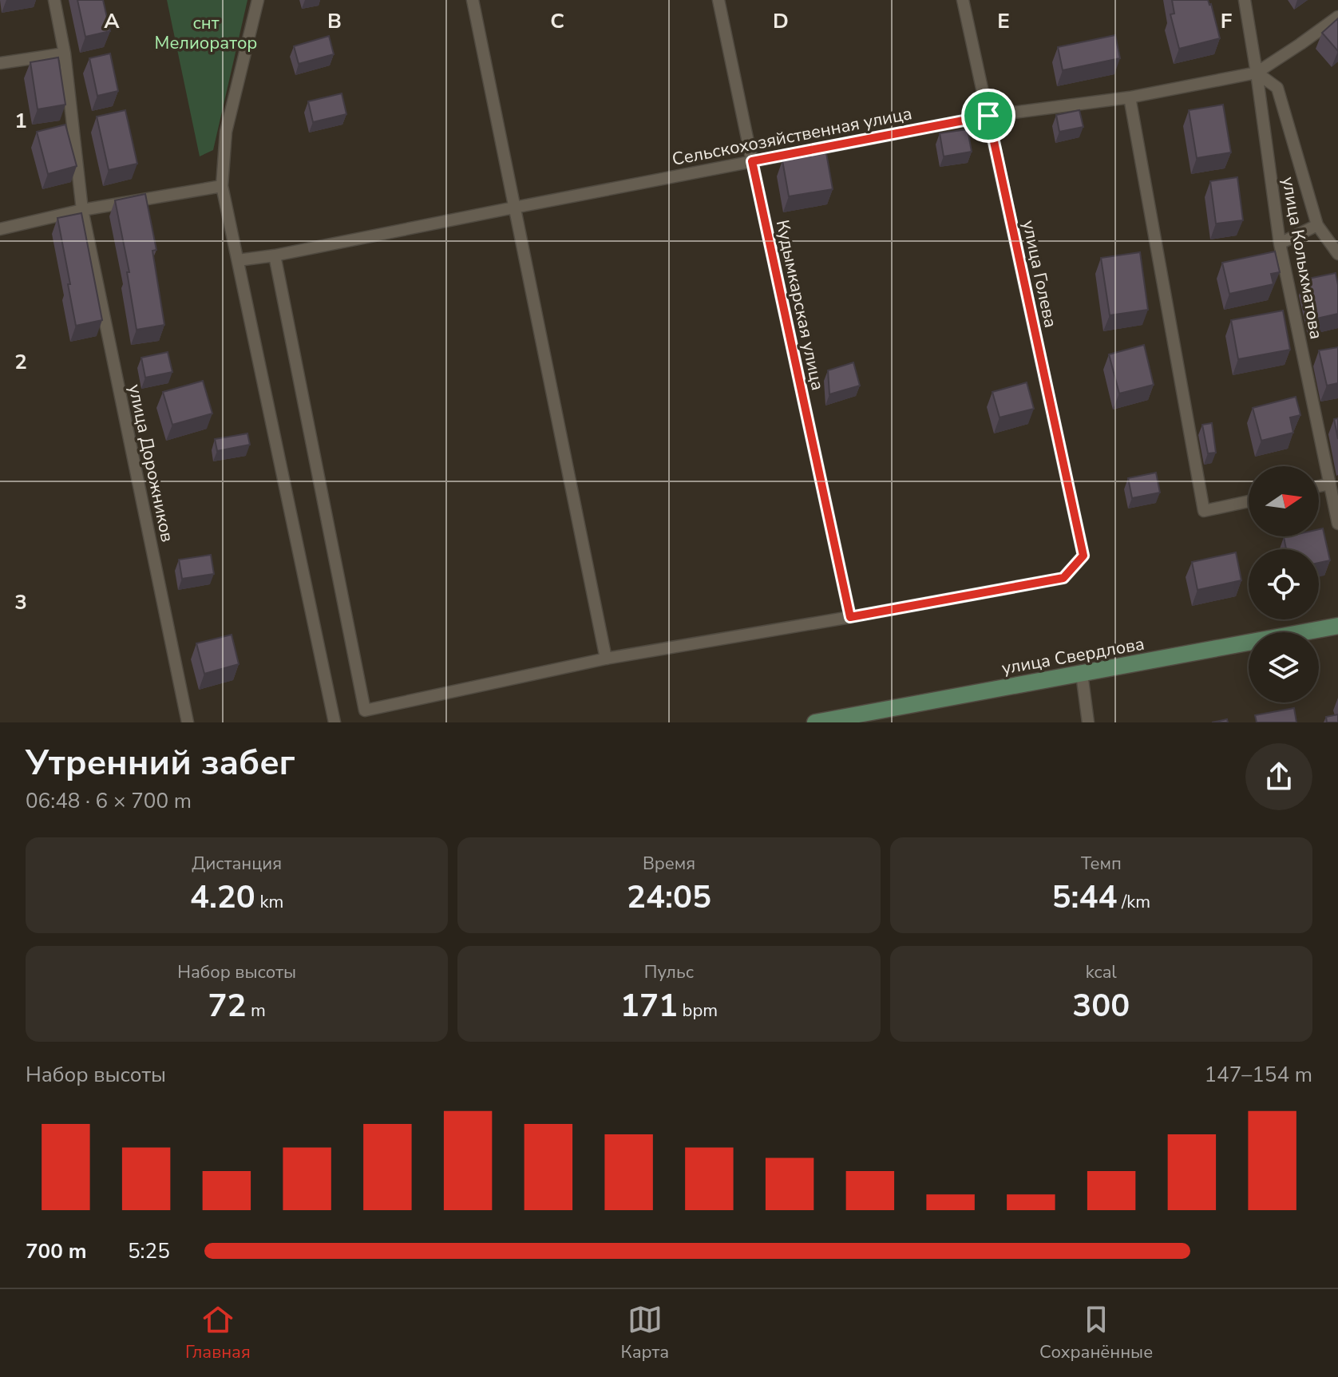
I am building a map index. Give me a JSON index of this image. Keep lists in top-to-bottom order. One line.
{"streets":{"main road":["улица Свердлова"],"street":["Сельскохозяйственная улица","улица Колыхматова","улица Голева","Кудымкарская улица","улица Дорожников"]},"crossings":[["Сельскохозяйственная улица","улица Колыхматова"],["Сельскохозяйственная улица","улица Голева"],["Сельскохозяйственная улица","Кудымкарская улица"],["улица Голева","Кудымкарская улица"]],"parks":["снт Мелиоратор"],"north":"right","page":{"heading":["Утренний забег","06:48 · 6 × 700 m"],"stats":[["Дистанция","4.20 km"],["Время","24:05"],["Темп","5:44 /km"],["Набор высоты","72 m"],["Пульс","171 bpm"],["kcal","300"]],"chart":["Набор высоты","147–154 m"],"list":[{"name":"700 m","note":"5:25"}],"tabs":["Главная","Карта","Сохранённые"]},"grid":{"columns":["A","B","C","D","E","F"],"rows":["1","2","3"]}}
